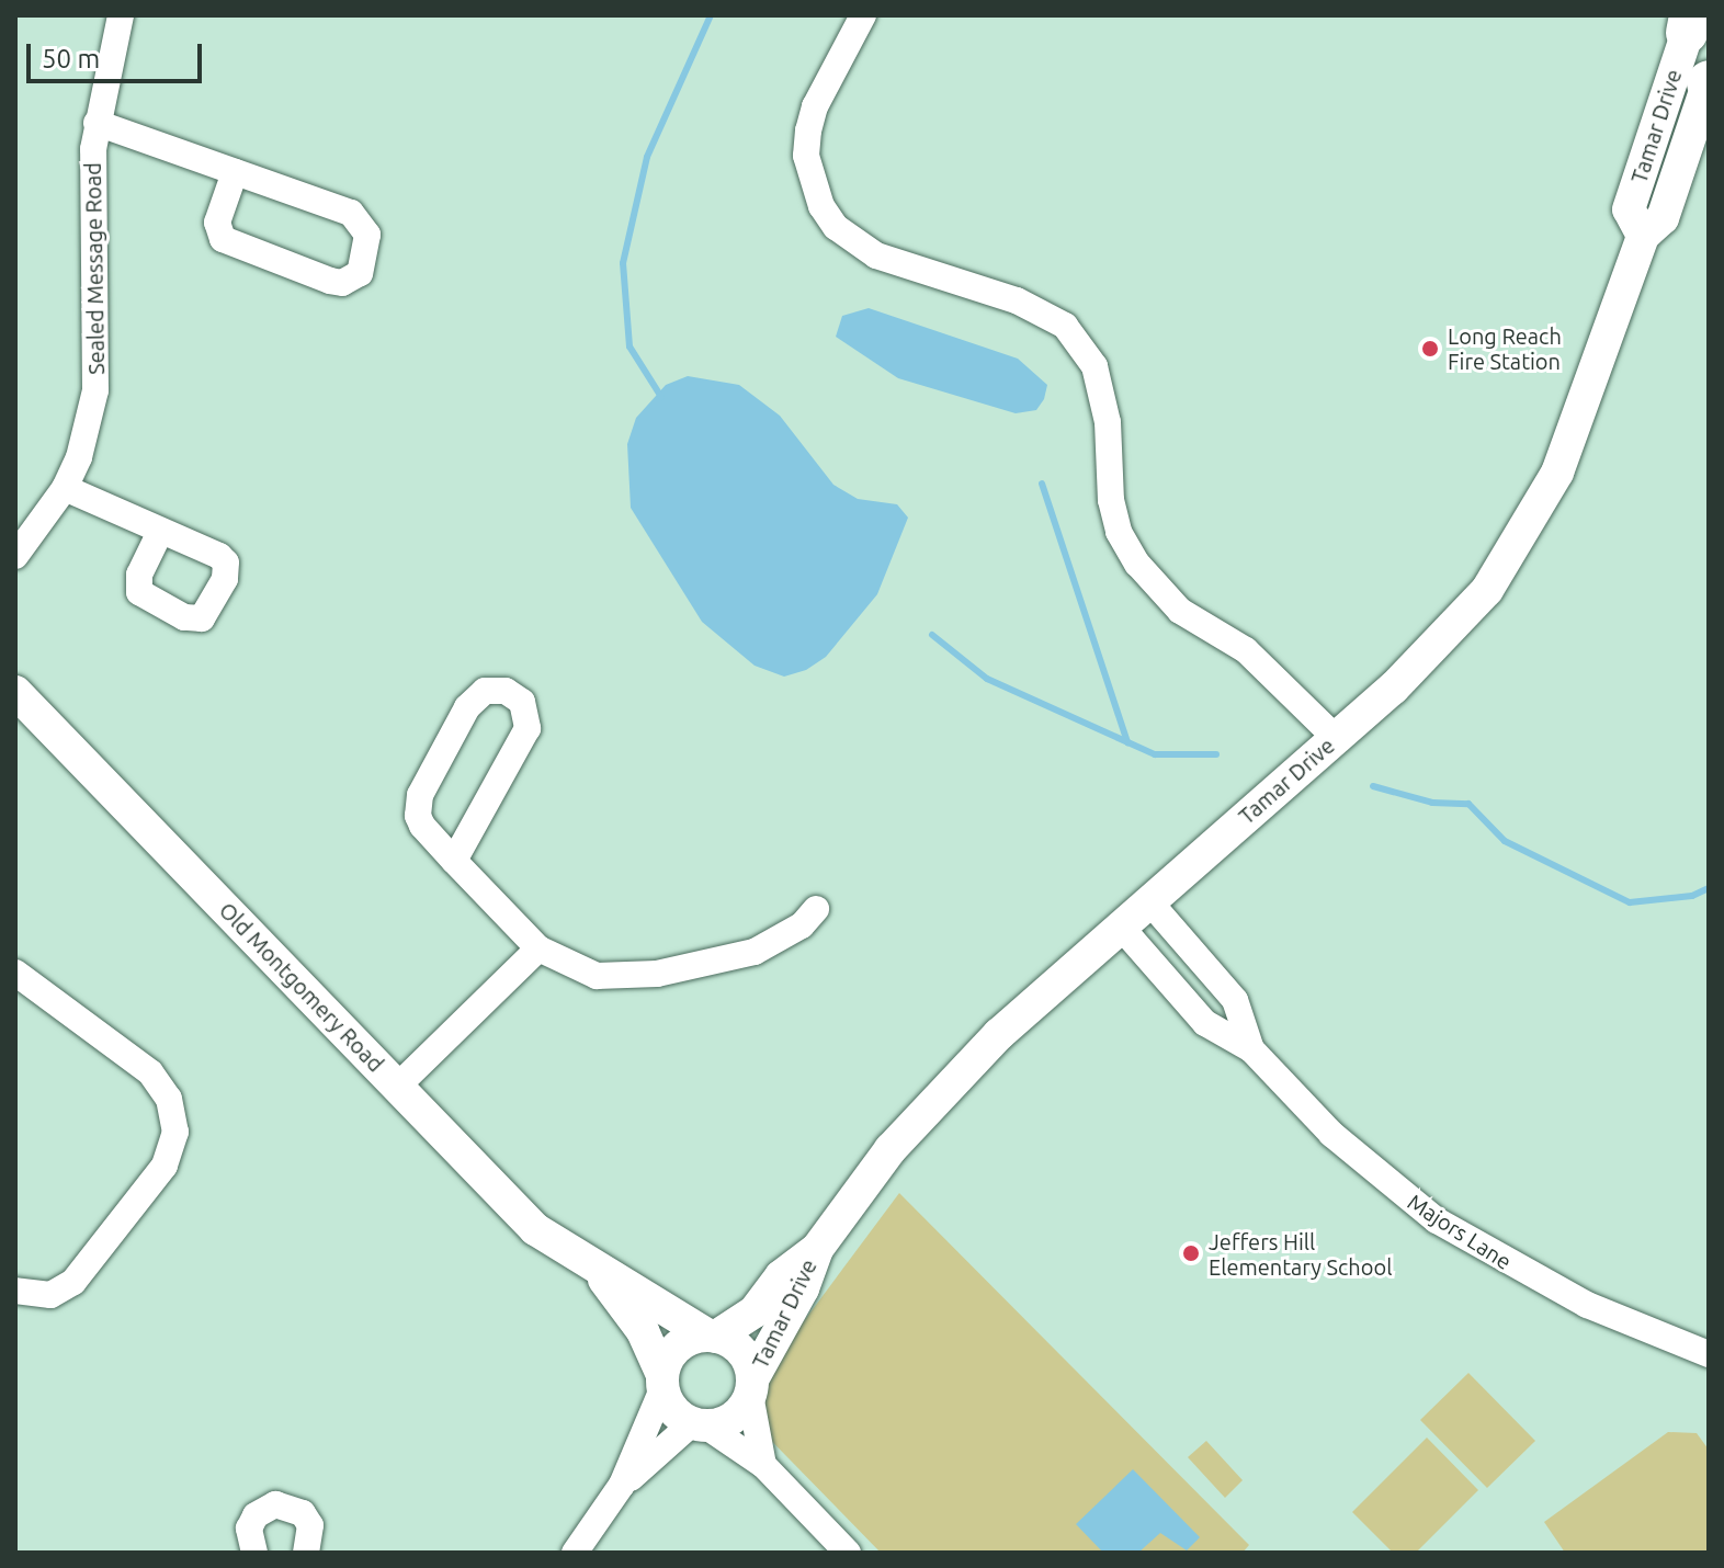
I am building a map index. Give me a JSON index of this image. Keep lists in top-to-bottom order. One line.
{"streets":{"street":["Tamar Drive","Sealed Message Road","Old Montgomery Road","Majors Lane"]},"crossings":[["Tamar Drive","Old Montgomery Road"],["Tamar Drive","Majors Lane"]],"places":["Long Reach Fire Station","Jeffers Hill Elementary School"],"scale_bar":"50 m"}
